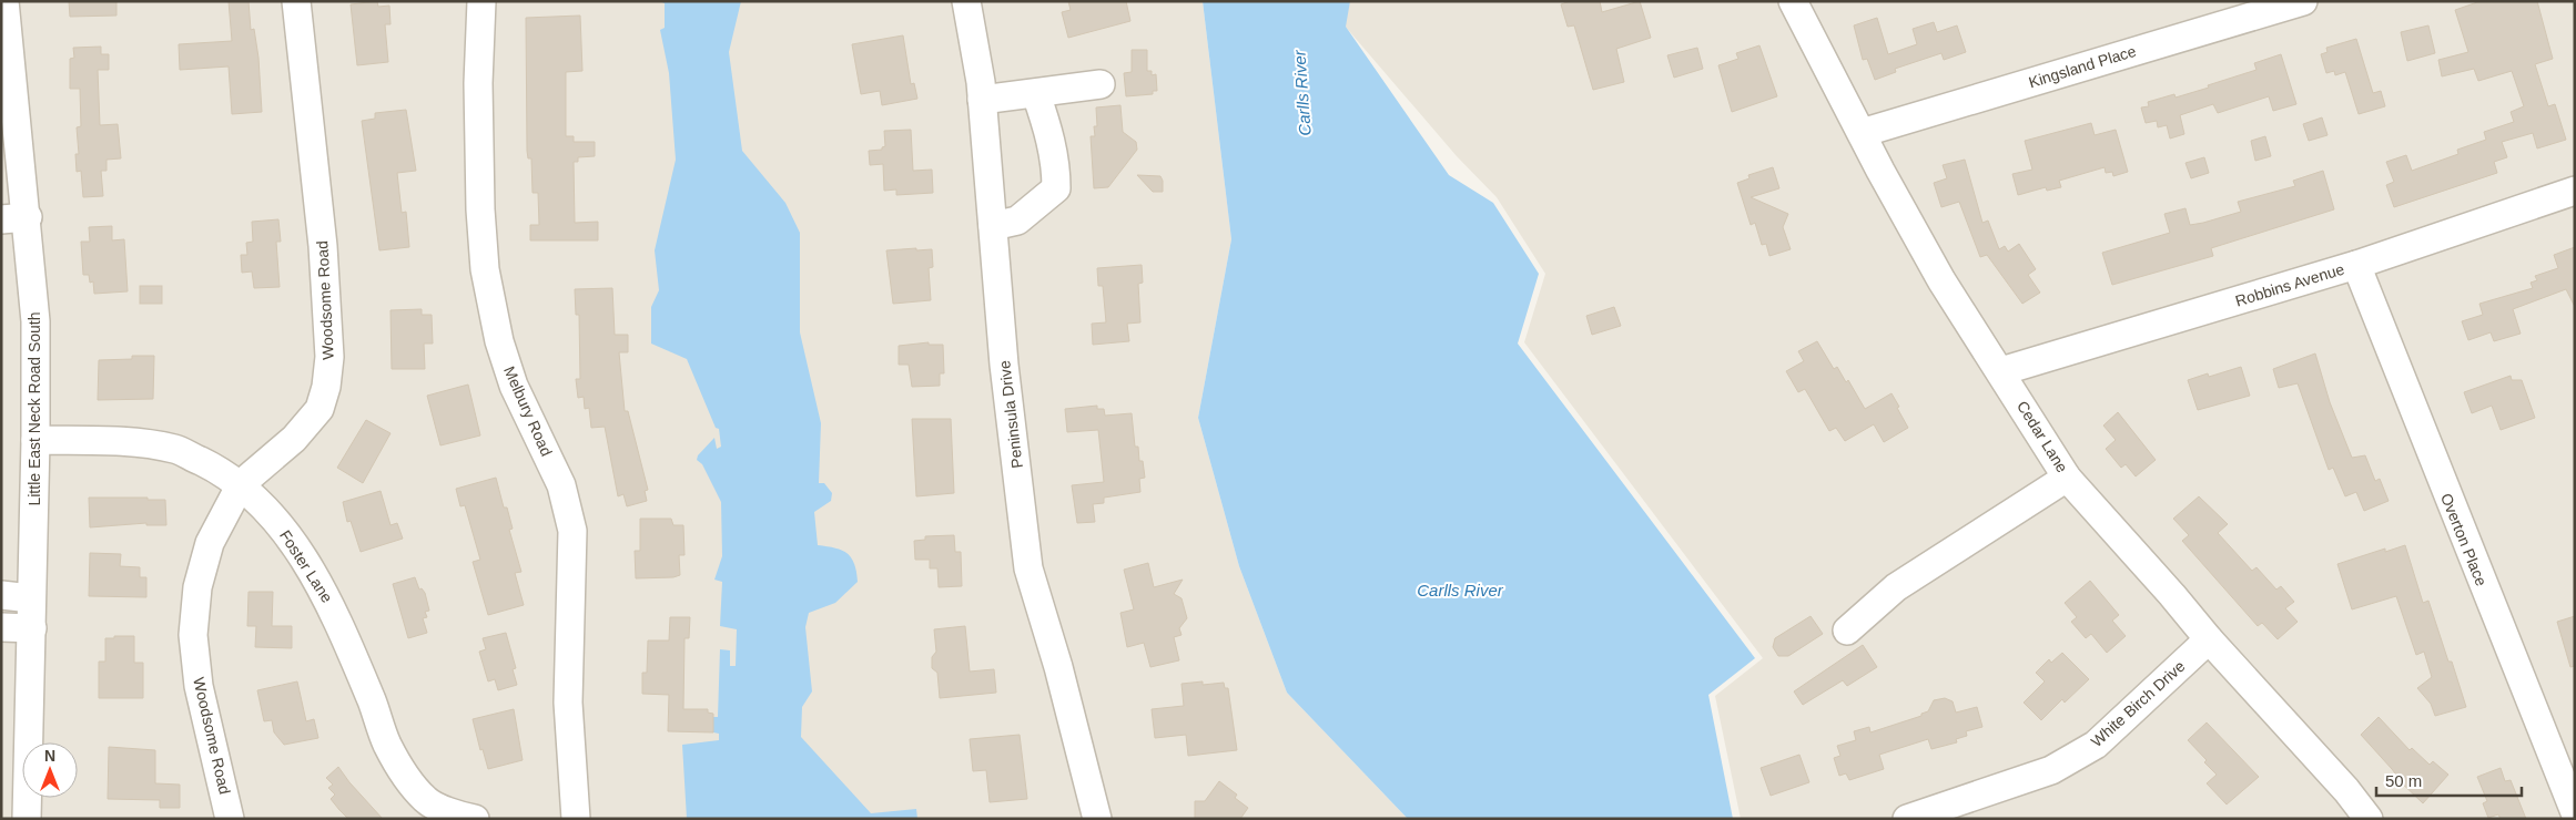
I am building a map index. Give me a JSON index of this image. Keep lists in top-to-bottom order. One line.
{"streets":{"street":["Kingsland Place","Robbins Avenue","Woodsome Road","Little East Neck Road South","Melbury Road","Peninsula Drive","Cedar Lane","Overton Place","Foster Lane","White Birch Drive"]},"crossings":[["Kingsland Place","Cedar Lane"],["Robbins Avenue","Cedar Lane"],["Robbins Avenue","Overton Place"],["Woodsome Road","Foster Lane"],["Little East Neck Road South","Foster Lane"],["Cedar Lane","White Birch Drive"]],"water":["Carlls River"],"scale_bar":"50 m","north":"top"}
